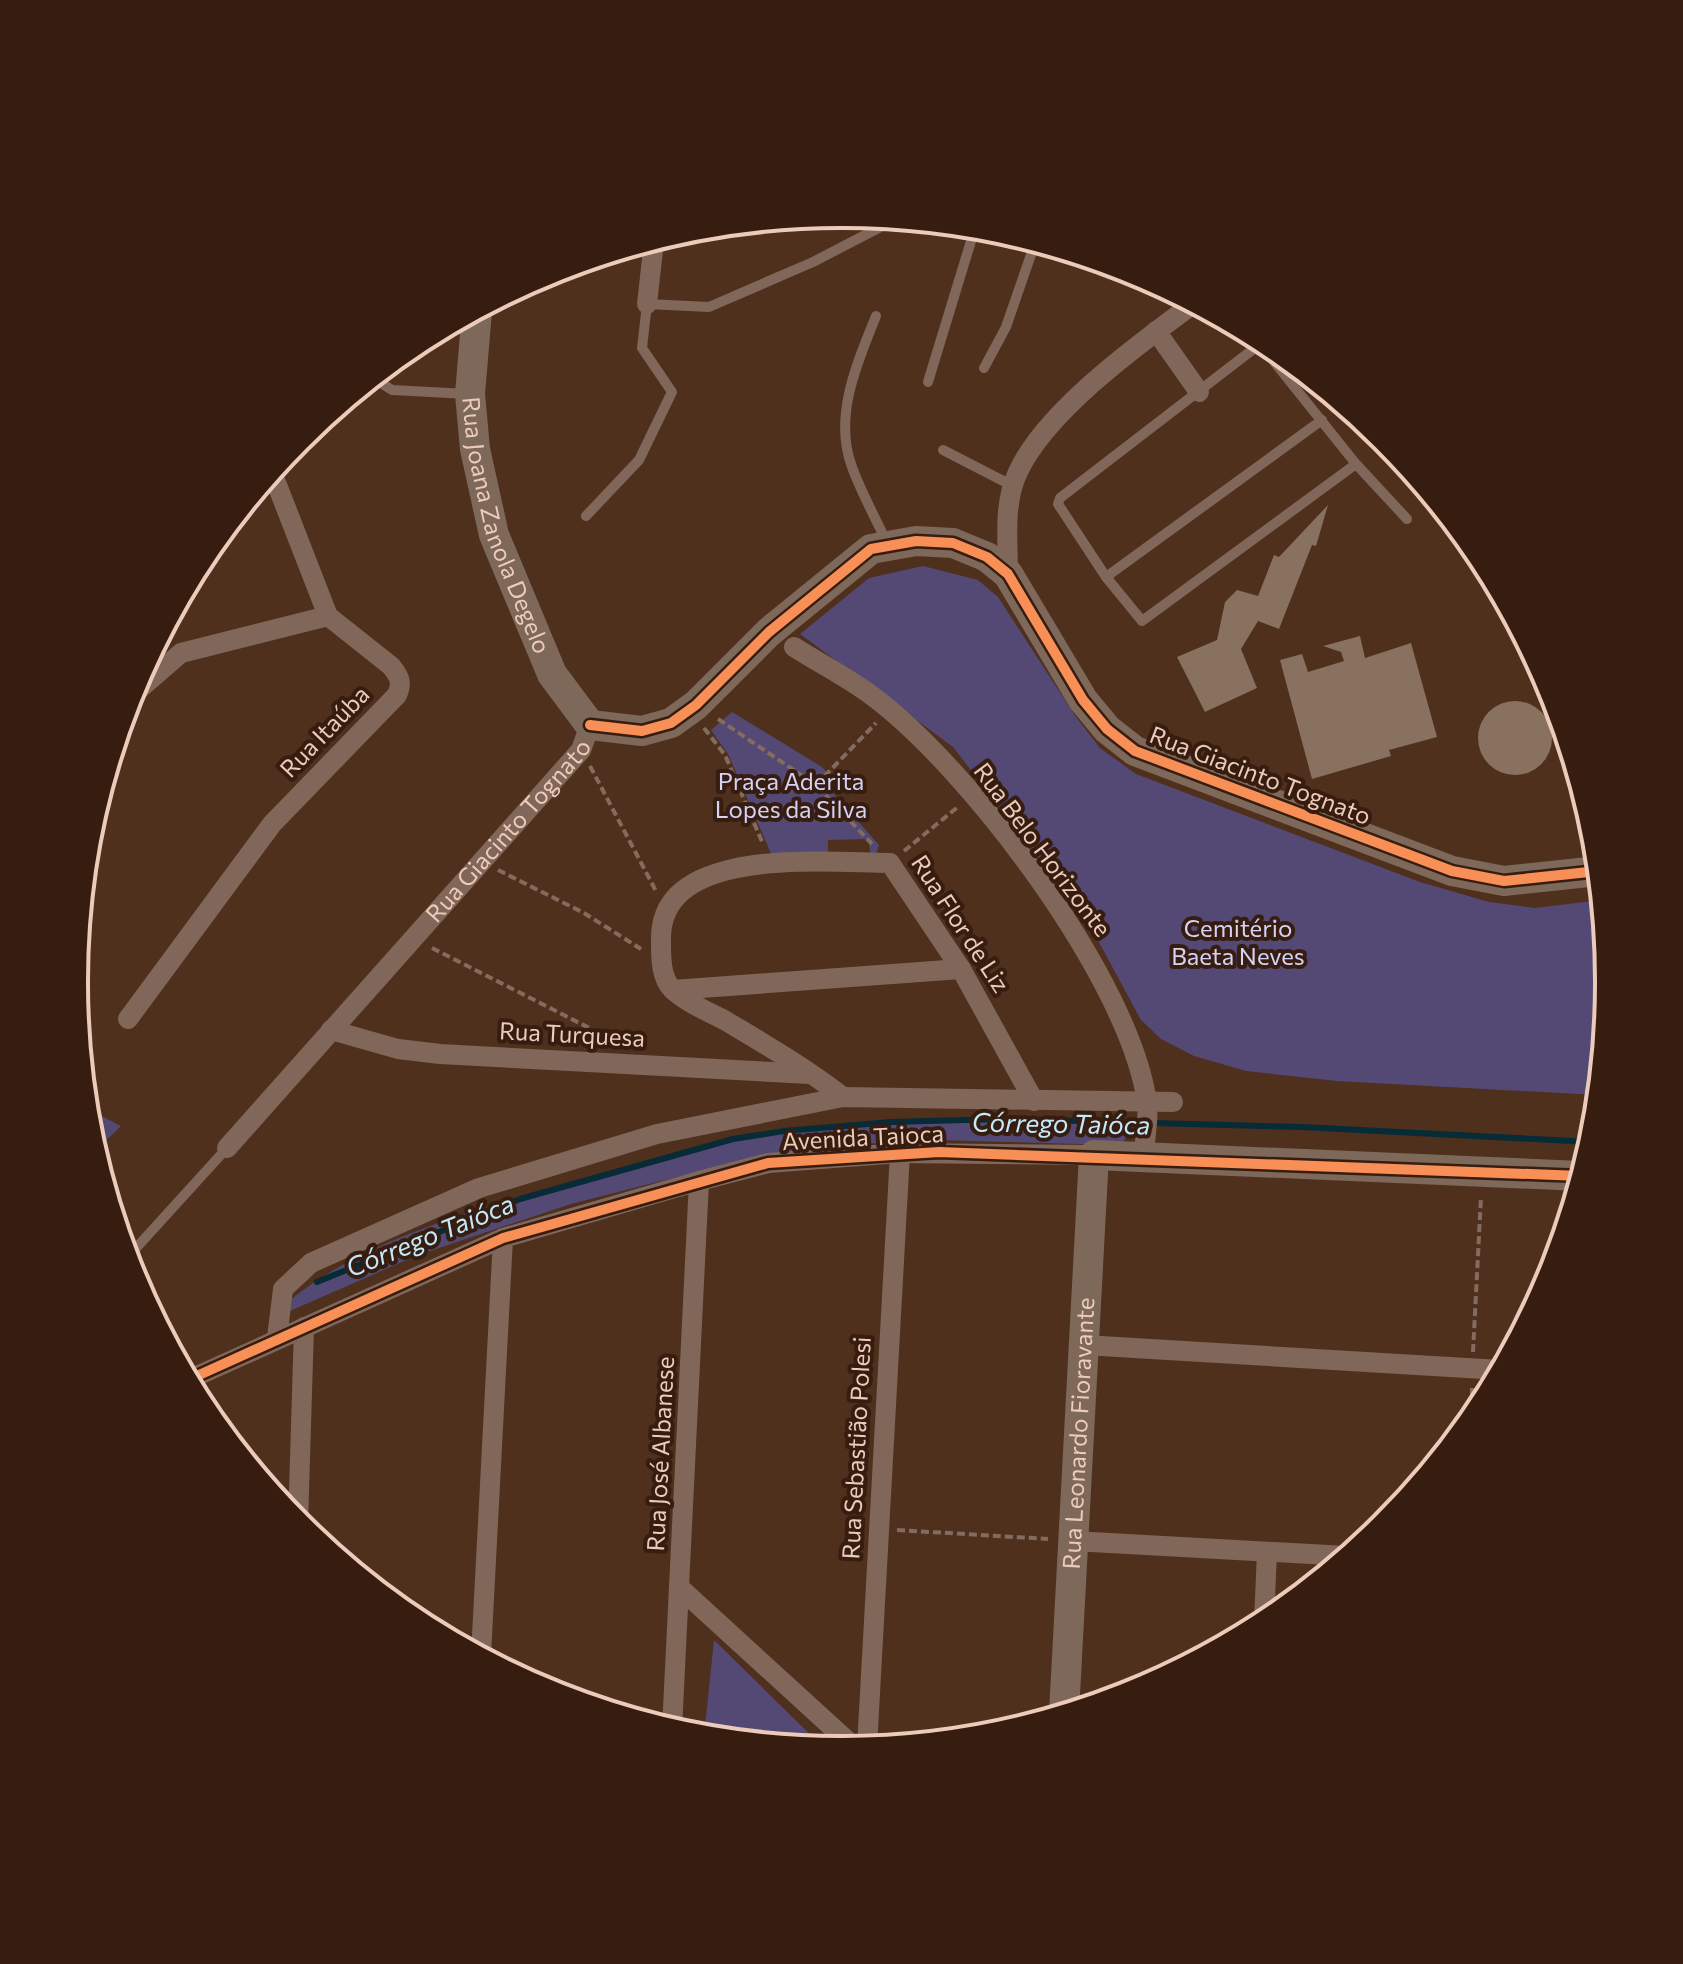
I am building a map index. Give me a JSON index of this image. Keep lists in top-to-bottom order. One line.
{"streets":{"street":["Rua Joana Zanola Degelo","Rua Itaúba","Rua Giacinto Tognato","Rua Belo Horizonte","Rua Flor de Liz","Rua Turquesa","Avenida Taioca","Rua Leonardo Fioravante","Rua Sebastião Polesi","Rua José Albanese"]},"crossings":[["Rua Joana Zanola Degelo","Rua Giacinto Tognato"],["Rua Giacinto Tognato","Rua Turquesa"],["Rua Belo Horizonte","Avenida Taioca"],["Avenida Taioca","Rua Leonardo Fioravante"],["Avenida Taioca","Rua Sebastião Polesi"],["Avenida Taioca","Rua José Albanese"]],"water":["Córrego Taióca"],"parks":["Praça Aderita Lopes da Silva","Cemitério Baeta Neves"]}
